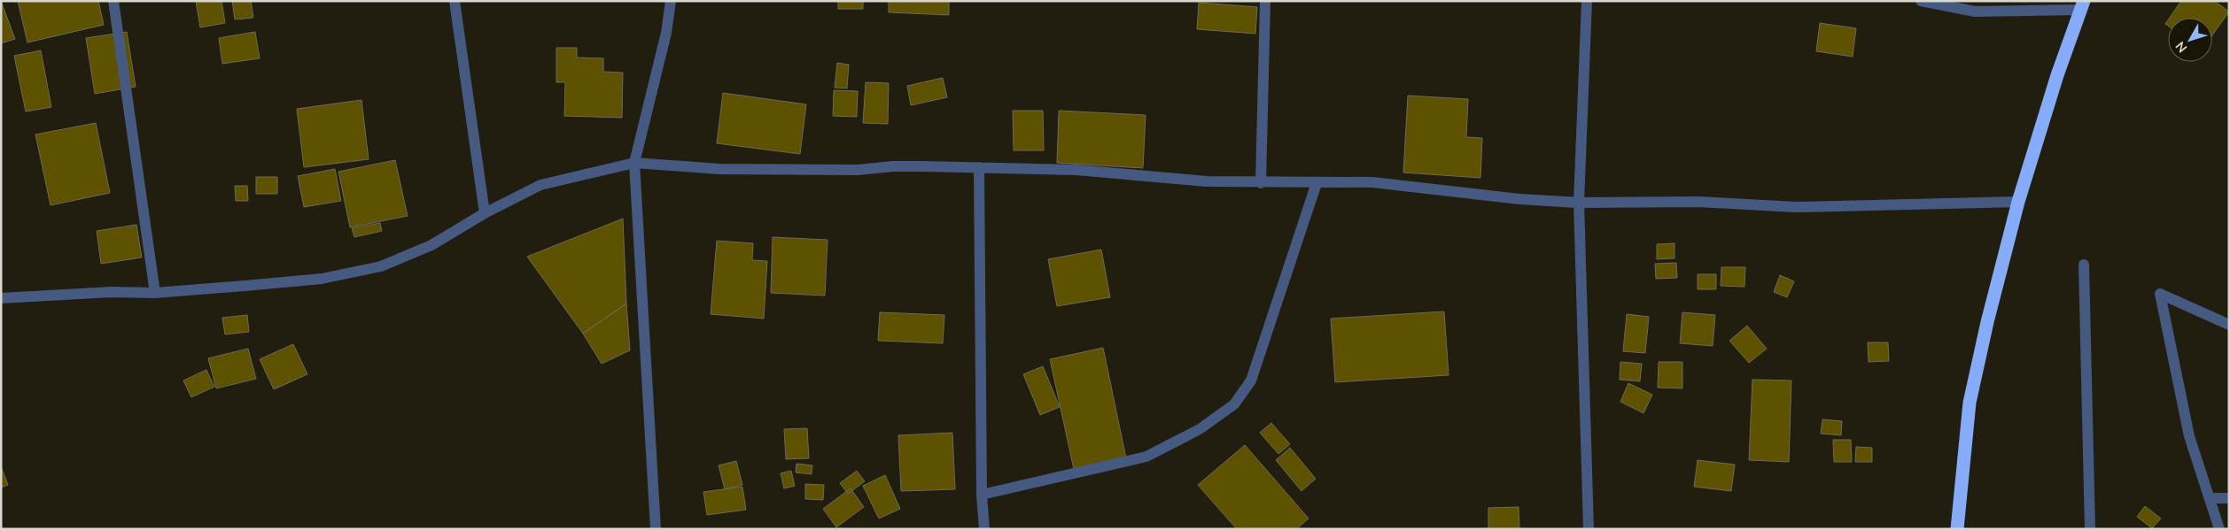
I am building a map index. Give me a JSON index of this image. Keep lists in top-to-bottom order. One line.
{"north":"bottom left"}
